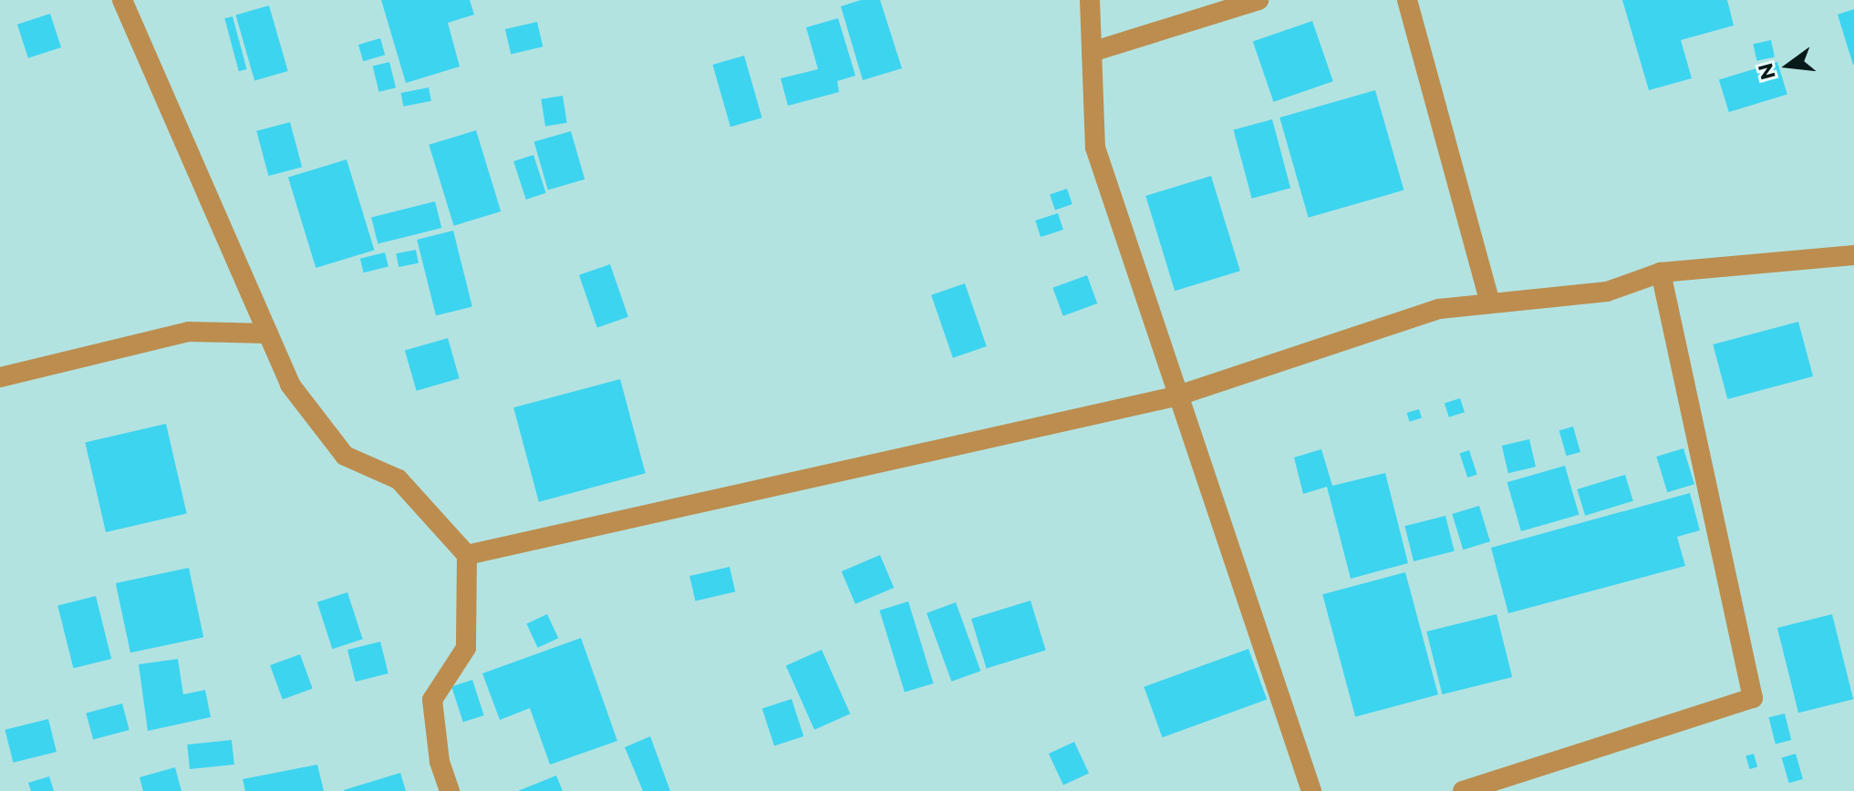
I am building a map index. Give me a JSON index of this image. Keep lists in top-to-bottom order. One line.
{"north":"left"}
